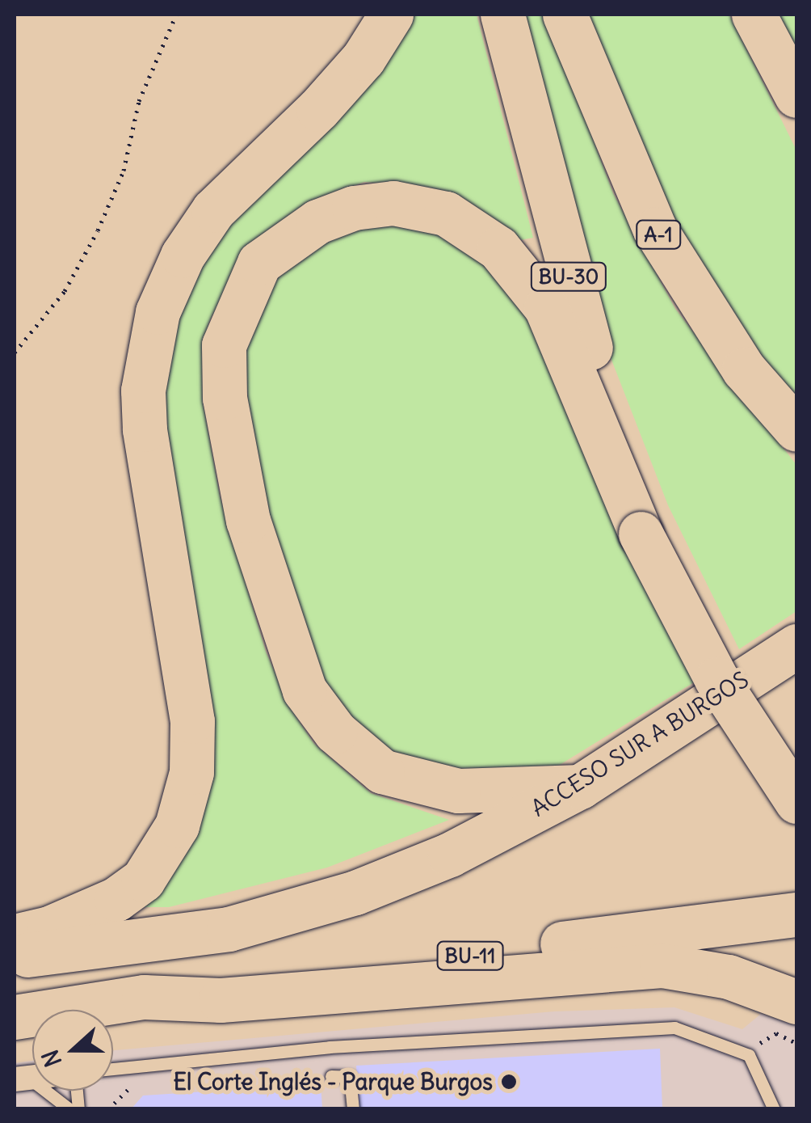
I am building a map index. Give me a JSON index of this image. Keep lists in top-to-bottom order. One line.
{"streets":{"highway":["A-1","BU-30","ACCESO SUR A BURGOS","BU-11"]},"places":["El Corte Inglés - Parque Burgos"],"north":"left"}
